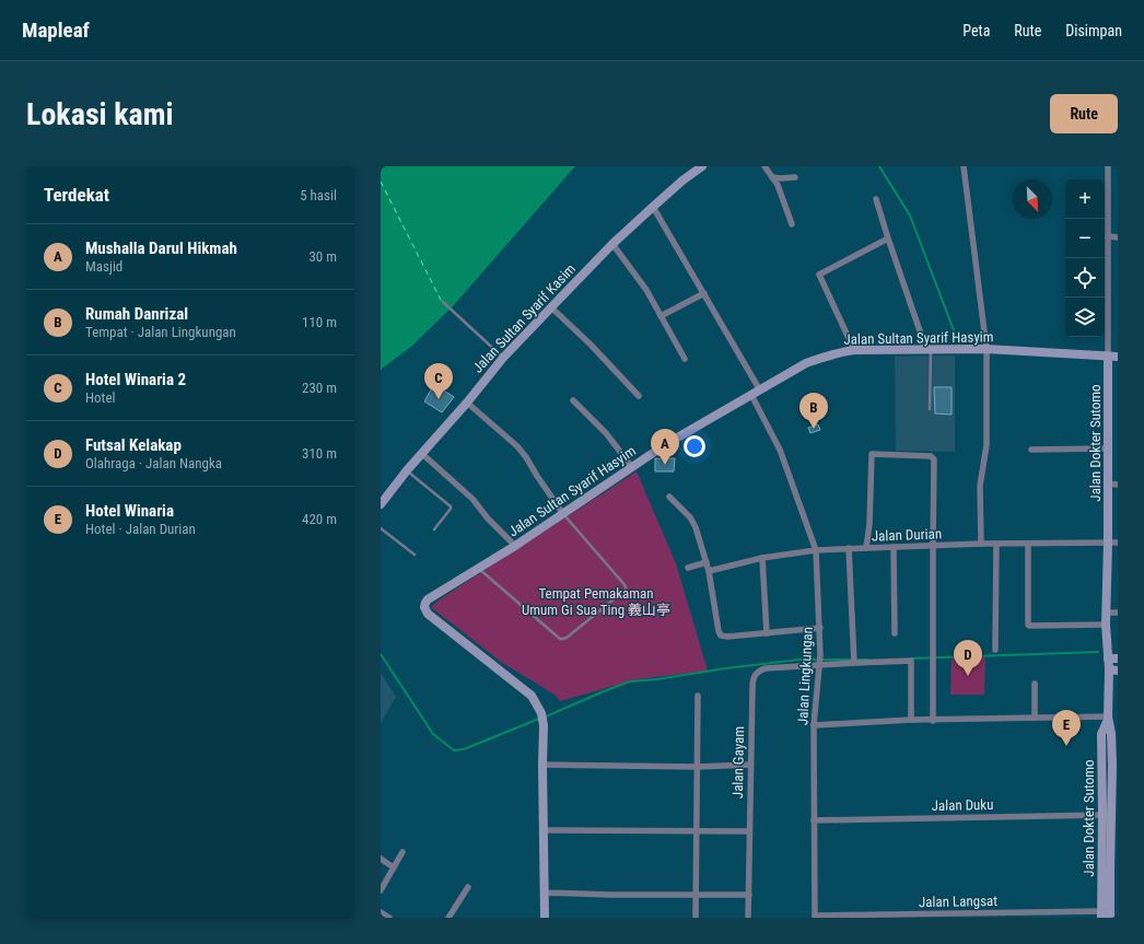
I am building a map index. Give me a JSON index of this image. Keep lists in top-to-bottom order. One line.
{"streets":{"street":["Jalan Sultan Syarif Kasim","Jalan Sultan Syarif Hasyim","Jalan Dokter Sutomo","Jalan Durian","Jalan Lingkungan","Jalan Gayam","Jalan Duku","Jalan Langsat"]},"crossings":[["Jalan Sultan Syarif Hasyim","Jalan Dokter Sutomo"],["Jalan Sultan Syarif Hasyim","Jalan Lingkungan"],["Jalan Dokter Sutomo","Jalan Durian"],["Jalan Dokter Sutomo","Jalan Duku"],["Jalan Dokter Sutomo","Jalan Langsat"],["Jalan Durian","Jalan Lingkungan"],["Jalan Lingkungan","Jalan Gayam"],["Jalan Lingkungan","Jalan Duku"],["Jalan Lingkungan","Jalan Langsat"]],"parks":["Tempat Pemakaman Umum Gi Sua Ting 義山亭"],"north":"bottom right","page":{"header":"Mapleaf","nav":["Peta","Rute","Disimpan"],"buttons":"Rute","title":"Lokasi kami","heading":["Terdekat","5 hasil"],"map_buttons":["+","−"],"list":[{"mark":"A","name":"Mushalla Darul Hikmah","note":"Masjid","value":"30 m"},{"mark":"B","name":"Rumah Danrizal","note":"Tempat · Jalan Lingkungan","value":"110 m"},{"mark":"C","name":"Hotel Winaria 2","note":"Hotel","value":"230 m"},{"mark":"D","name":"Futsal Kelakap","note":"Olahraga · Jalan Nangka","value":"310 m"},{"mark":"E","name":"Hotel Winaria","note":"Hotel · Jalan Durian","value":"420 m"}],"pins":["C","B","A","D","E"]}}
